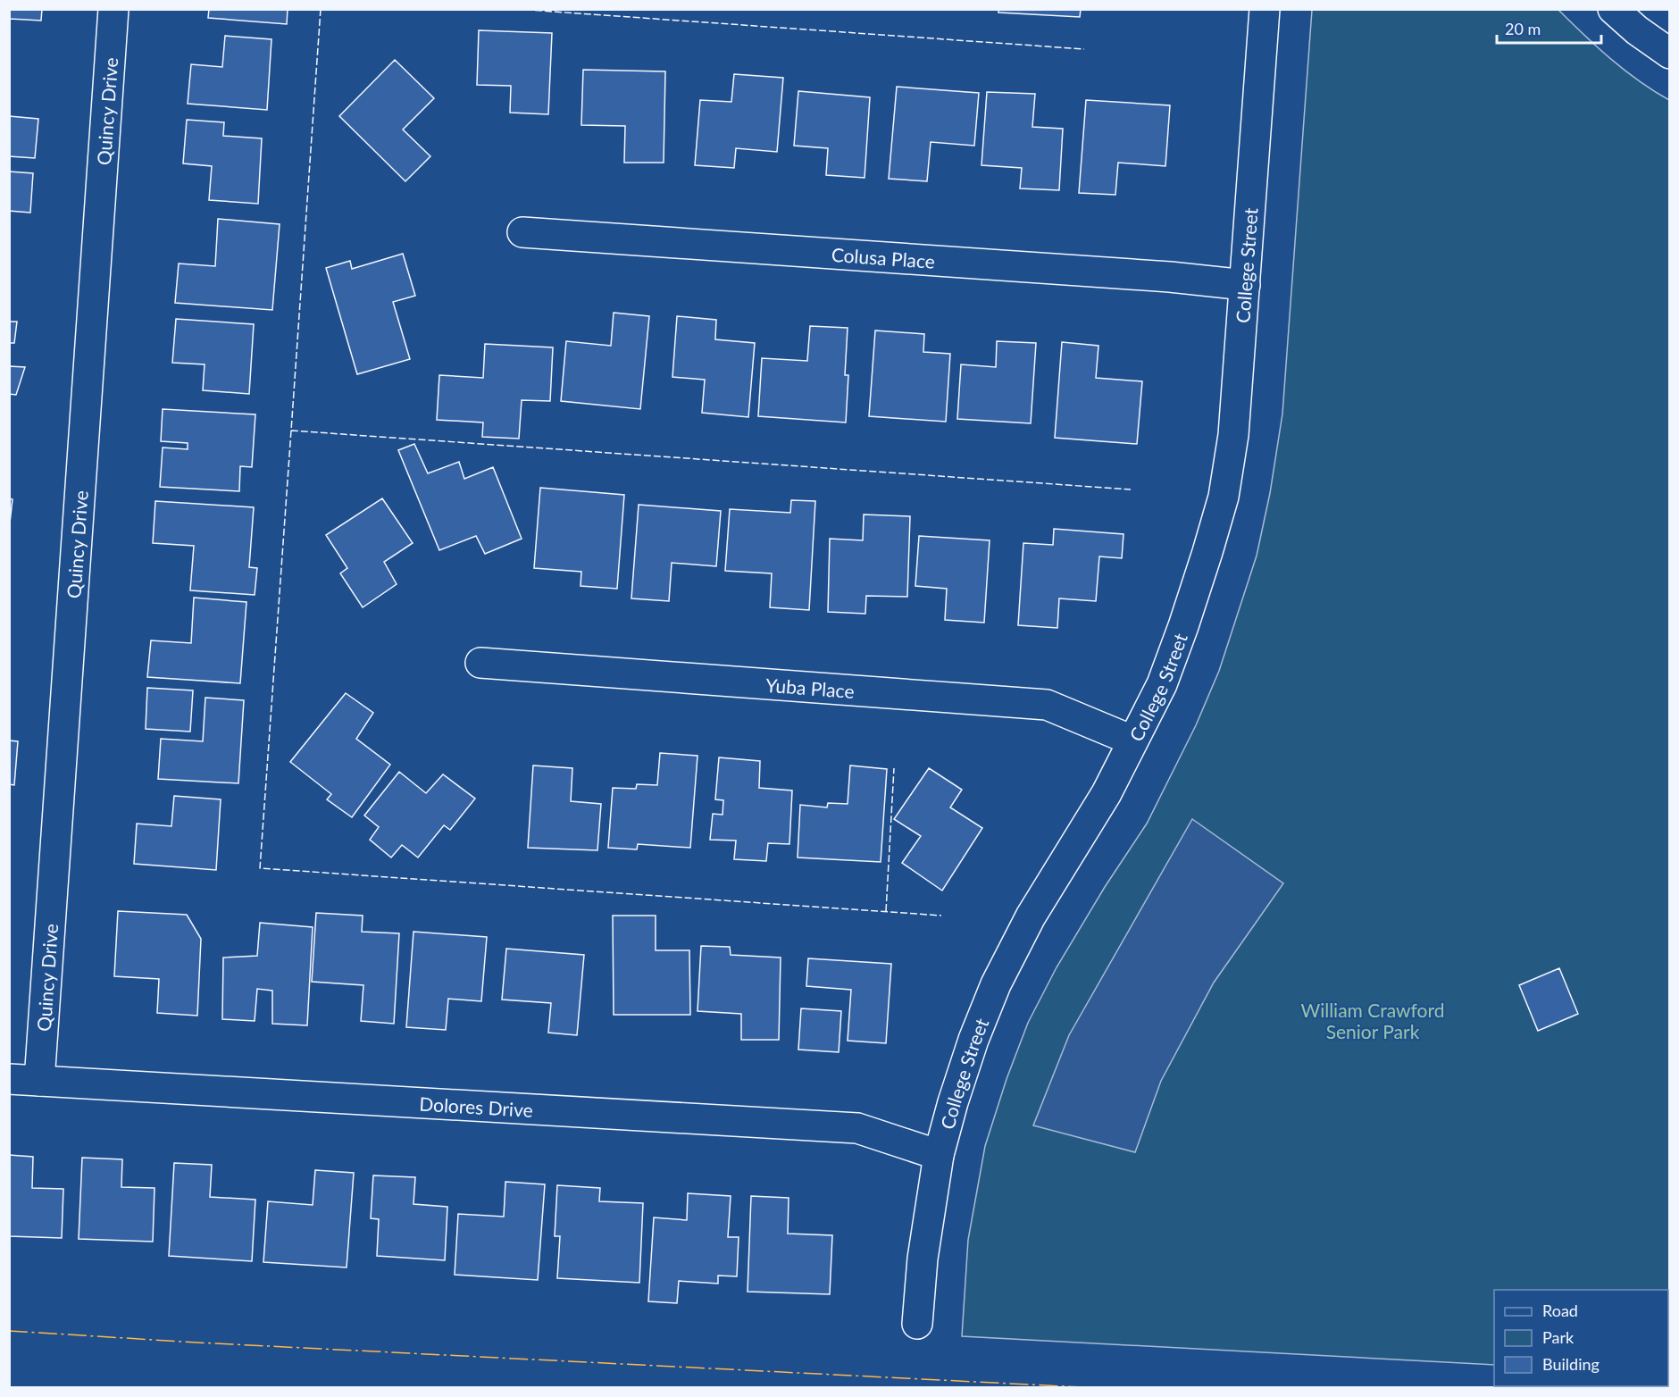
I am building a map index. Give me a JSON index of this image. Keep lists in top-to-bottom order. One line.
{"streets":{"street":["Quincy Drive","Colusa Place","College Street","Yuba Place","Dolores Drive"]},"crossings":[["Quincy Drive","Dolores Drive"],["Colusa Place","College Street"],["College Street","Yuba Place"],["College Street","Dolores Drive"]],"parks":["William Crawford Senior Park"],"legend":["Road","Park","Building"],"scale_bar":"20 m"}
